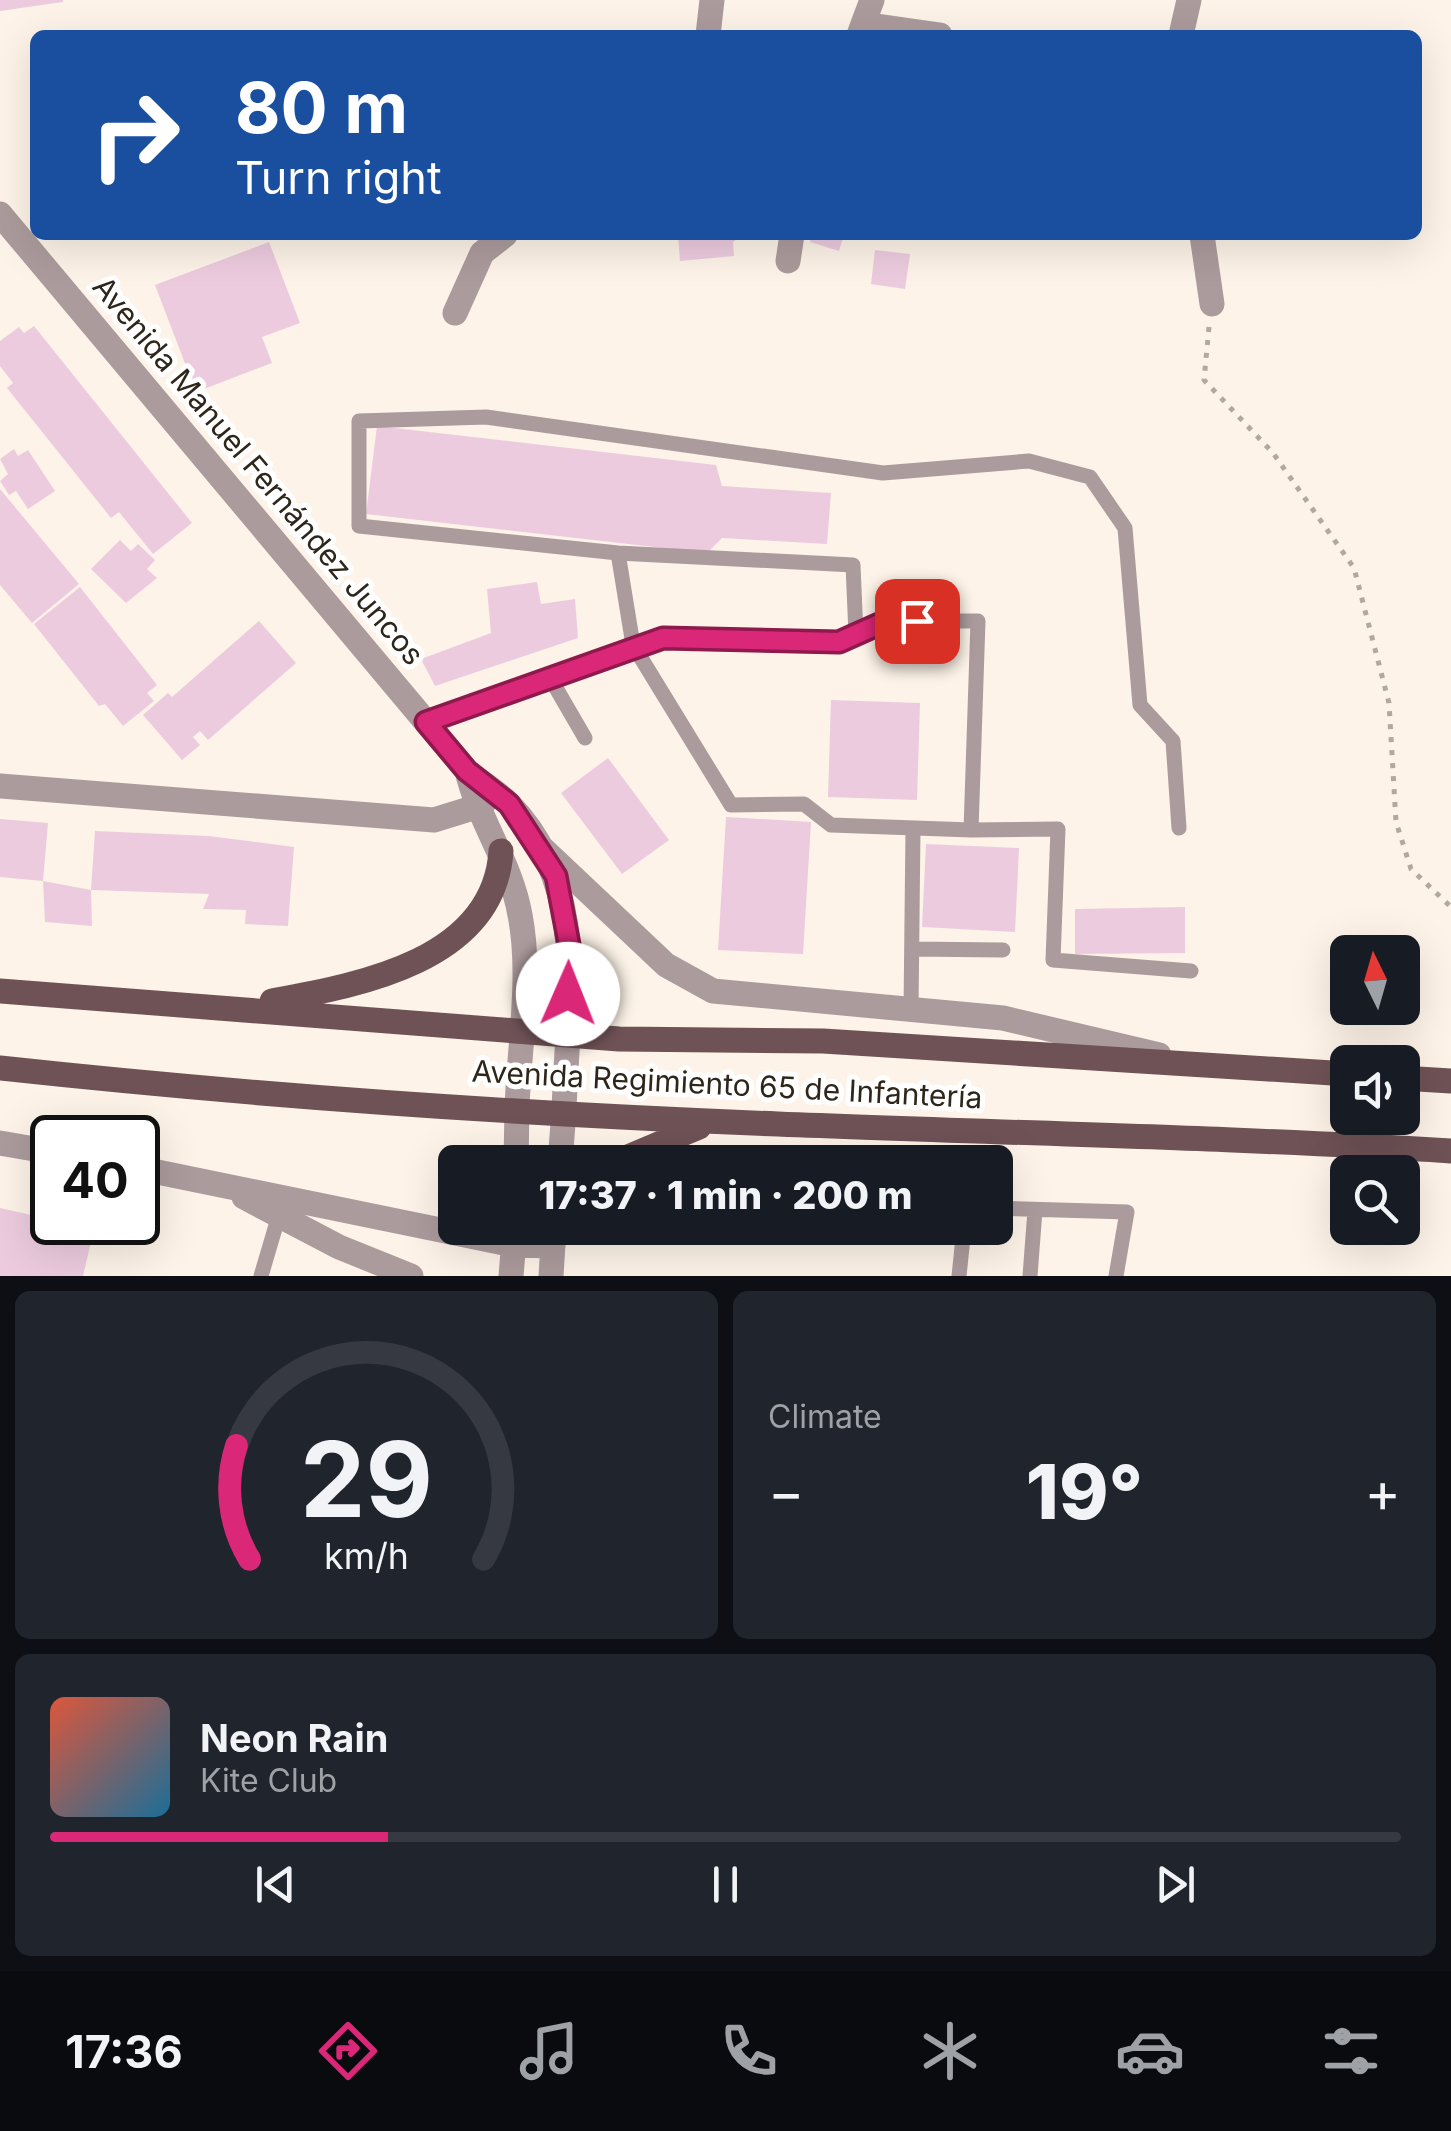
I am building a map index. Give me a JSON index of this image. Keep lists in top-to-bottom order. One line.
{"streets":{"main road":["Avenida Regimiento 65 de Infantería"],"street":["Avenida Manuel Fernández Juncos"]},"crossings":[["Avenida Manuel Fernández Juncos","Avenida Regimiento 65 de Infantería"]],"north":"top","page":{"turn":["80 m","Turn right"],"limit":"40","trip":"17:37 · 1 min · 200 m","tile":"Climate","heat":["−","19°","+"],"song":["Neon Rain","Kite Club"],"tabs":"17:36","gauge":["29","km/h"]}}
